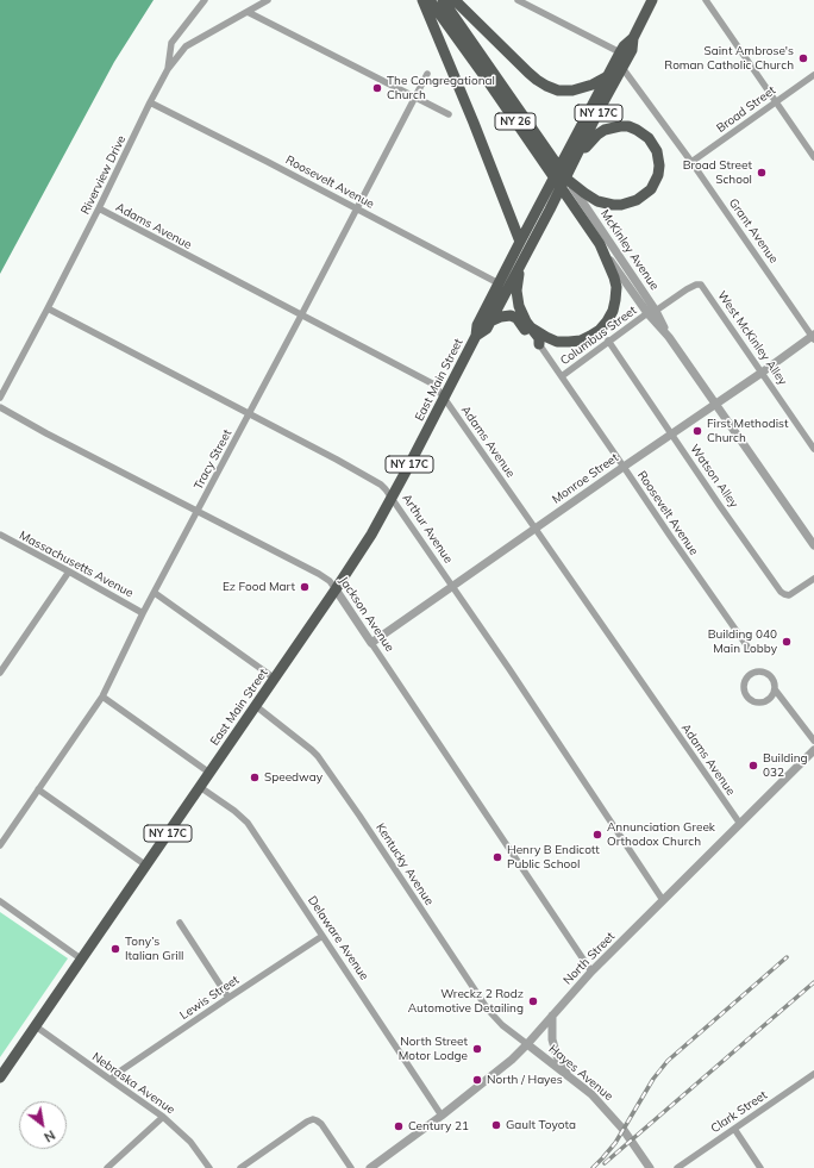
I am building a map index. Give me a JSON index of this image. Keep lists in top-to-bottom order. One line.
{"streets":{"main road":["NY 17C","NY 26","East Main Street"],"street":["Broad Street","Riverview Drive","Roosevelt Avenue","Adams Avenue","Grant Avenue","McKinley Avenue","Columbus Street","West McKinley Alley","Tracy Street","Watson Alley","Monroe Street","Arthur Avenue","Massachusetts Avenue","Jackson Avenue","Kentucky Avenue","Delaware Avenue","North Street","Lewis Street","Hayes Avenue","Nebraska Avenue","Clark Street"]},"crossings":[["Broad Street","Grant Avenue"],["NY 26","McKinley Avenue"],["Riverview Drive","Roosevelt Avenue"],["Riverview Drive","Adams Avenue"],["Riverview Drive","Arthur Avenue"],["Roosevelt Avenue","Columbus Street"],["Roosevelt Avenue","East Main Street"],["Roosevelt Avenue","Tracy Street"],["Roosevelt Avenue","Monroe Street"],["Adams Avenue","East Main Street"],["Adams Avenue","Tracy Street"],["Adams Avenue","Monroe Street"],["Adams Avenue","North Street"],["Grant Avenue","East Main Street"],["Grant Avenue","Monroe Street"],["McKinley Avenue","Columbus Street"],["McKinley Avenue","West McKinley Alley"],["McKinley Avenue","Monroe Street"],["Columbus Street","West McKinley Alley"],["Columbus Street","Watson Alley"],["West McKinley Alley","Monroe Street"],["East Main Street","Arthur Avenue"],["East Main Street","Jackson Avenue"],["East Main Street","Kentucky Avenue"],["East Main Street","Delaware Avenue"],["East Main Street","Nebraska Avenue"],["Tracy Street","Arthur Avenue"],["Tracy Street","Massachusetts Avenue"],["Tracy Street","Jackson Avenue"],["Watson Alley","Monroe Street"],["Monroe Street","Arthur Avenue"],["Monroe Street","Jackson Avenue"],["Arthur Avenue","North Street"],["Jackson Avenue","North Street"],["Kentucky Avenue","North Street"],["Kentucky Avenue","Hayes Avenue"],["Delaware Avenue","North Street"],["Delaware Avenue","Lewis Street"],["North Street","Hayes Avenue"],["Lewis Street","Nebraska Avenue"]],"places":["Saint Ambrose's Roman Catholic Church","The Congregational Church","Broad Street School","First Methodist Church","Ez Food Mart","Building 040 Main Lobby","Building 032","Speedway","Annunciation Greek Orthodox Church","Henry B Endicott Public School","Tony’s Italian Grill","Wreckz 2 Rodz Automotive Detailing","North Street Motor Lodge","North / Hayes","Gault Toyota","Century 21"],"north":"bottom right"}
